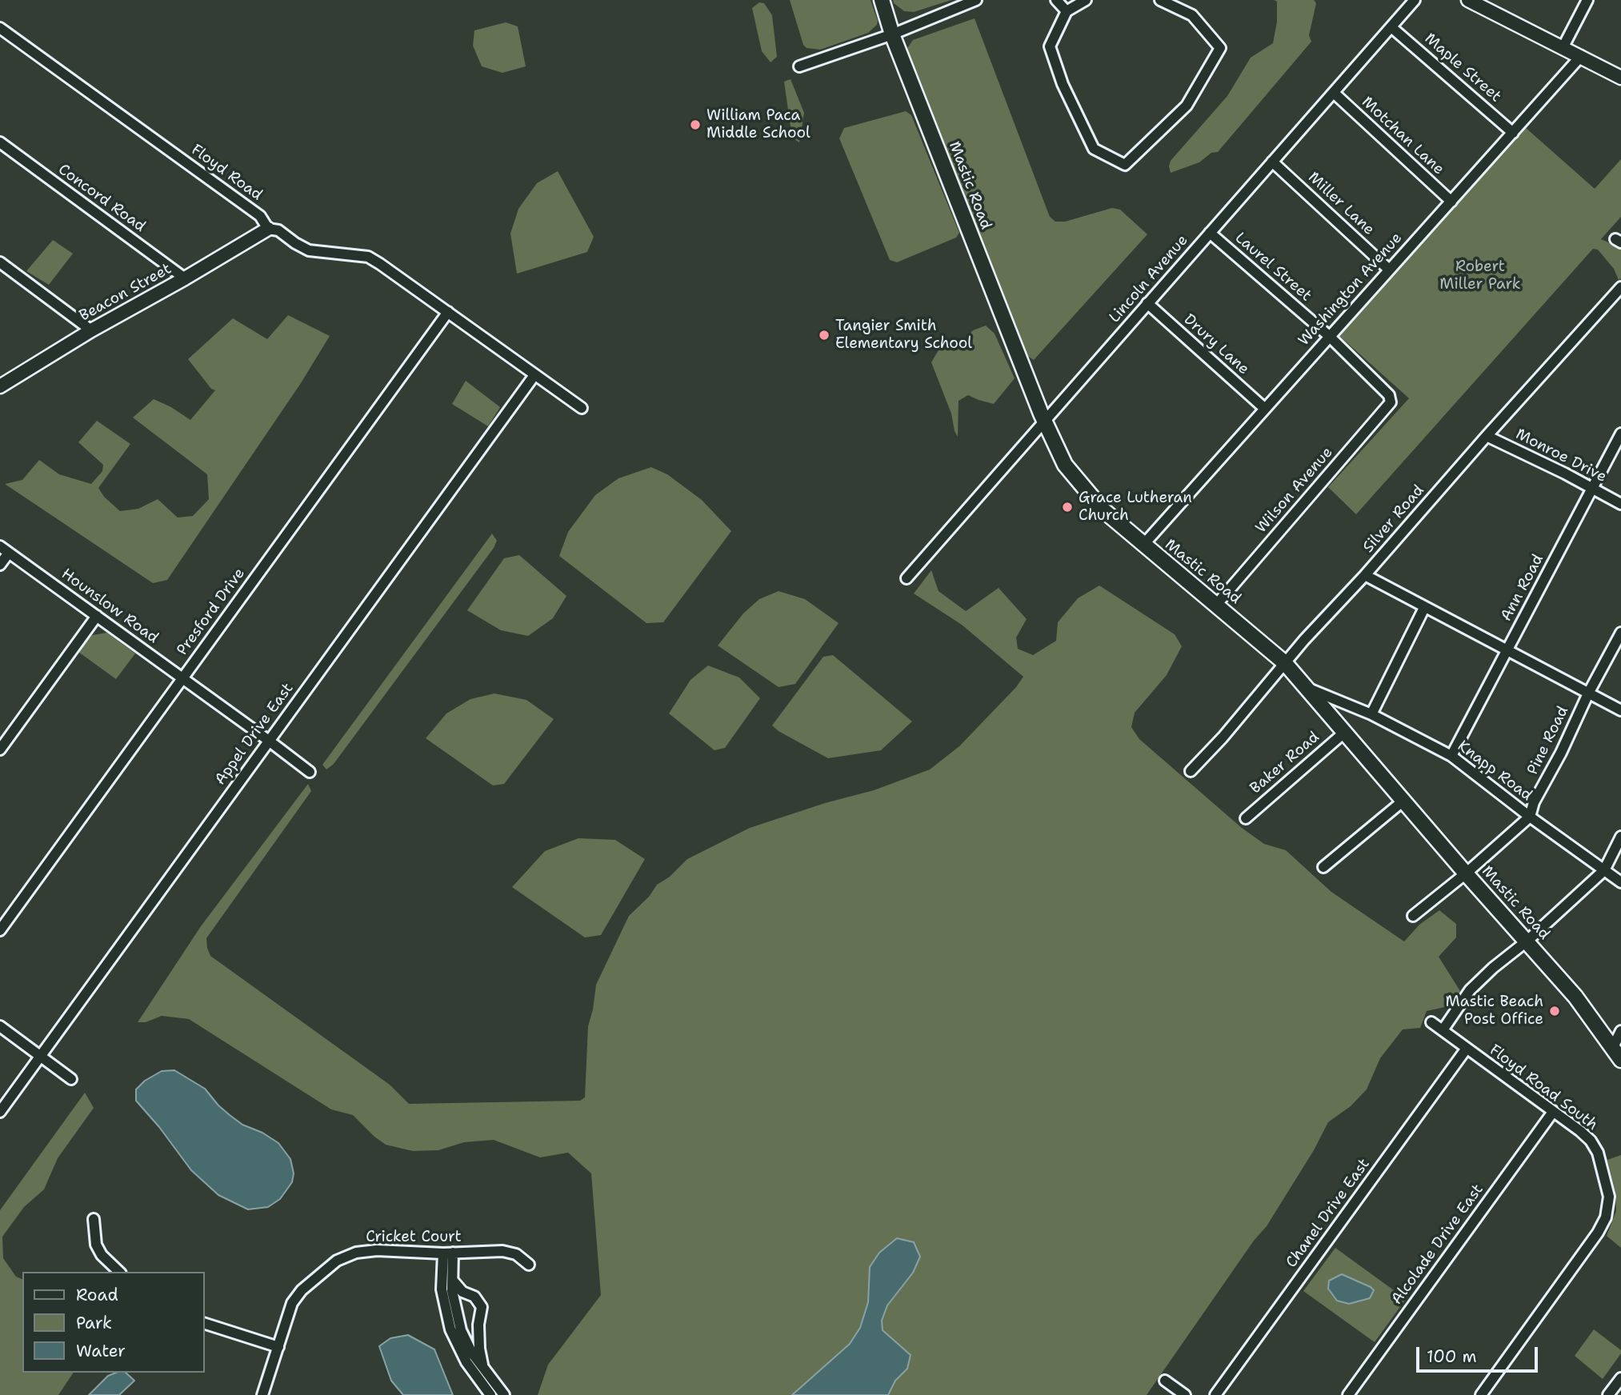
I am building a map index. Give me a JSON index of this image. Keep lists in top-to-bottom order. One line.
{"streets":{"main road":["Mastic Road"],"street":["Maple Street","Motchan Lane","Floyd Road","Concord Road","Miller Lane","Laurel Street","Lincoln Avenue","Washington Avenue","Beacon Street","Drury Lane","Monroe Drive","Wilson Avenue","Silver Road","Ann Road","Hounslow Road","Presford Drive","Appel Drive East","Pine Road","Baker Road","Knapp Road","Floyd Road South","Chanel Drive East","Cricket Court","Alcolade Drive East"]},"crossings":[["Maple Street","Lincoln Avenue"],["Maple Street","Washington Avenue"],["Motchan Lane","Lincoln Avenue"],["Motchan Lane","Washington Avenue"],["Floyd Road","Beacon Street"],["Floyd Road","Presford Drive"],["Floyd Road","Appel Drive East"],["Mastic Road","Lincoln Avenue"],["Mastic Road","Washington Avenue"],["Mastic Road","Wilson Avenue"],["Mastic Road","Silver Road"],["Mastic Road","Pine Road"],["Mastic Road","Baker Road"],["Mastic Road","Knapp Road"],["Concord Road","Beacon Street"],["Miller Lane","Lincoln Avenue"],["Miller Lane","Washington Avenue"],["Laurel Street","Lincoln Avenue"],["Laurel Street","Washington Avenue"],["Laurel Street","Wilson Avenue"],["Lincoln Avenue","Drury Lane"],["Washington Avenue","Drury Lane"],["Monroe Drive","Silver Road"],["Monroe Drive","Ann Road"],["Ann Road","Knapp Road"],["Hounslow Road","Presford Drive"],["Hounslow Road","Appel Drive East"],["Pine Road","Knapp Road"],["Floyd Road South","Chanel Drive East"],["Floyd Road South","Alcolade Drive East"]],"parks":["Robert Miller Park"],"places":["William Paca Middle School","Tangier Smith Elementary School","Grace Lutheran Church","Mastic Beach Post Office"],"legend":["Road","Park","Water"],"scale_bar":"100 m"}
